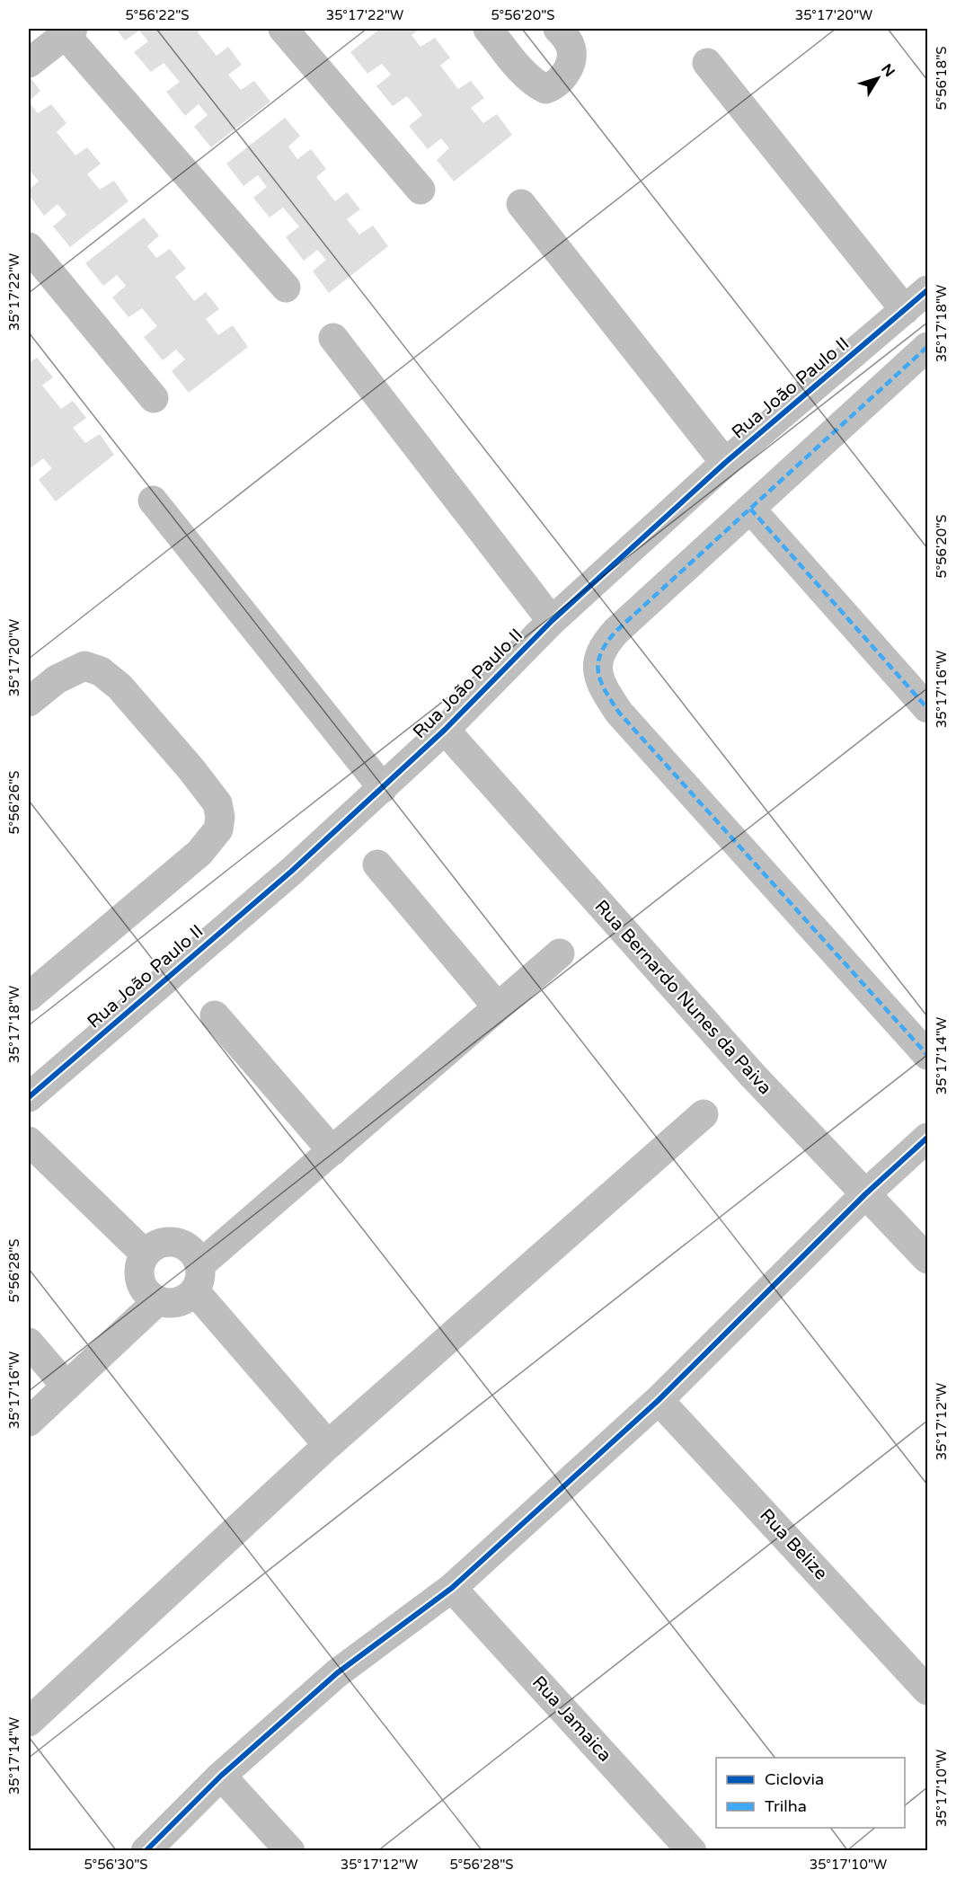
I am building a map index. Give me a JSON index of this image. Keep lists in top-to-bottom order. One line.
{"streets":{"street":["Rua João Paulo II","Rua Bernardo Nunes da Paiva","Rua Belize","Rua Jamaica"]},"crossings":[["Rua João Paulo II","Rua Bernardo Nunes da Paiva"]],"legend":["Ciclovia","Trilha"],"north":"top right","coordinates":["5°56'22\"S","35°17'22\"W","5°56'20\"S","35°17'20\"W","5°56'18\"S","35°17'18\"W","35°17'16\"W","5°56'26\"S","35°17'14\"W","5°56'28\"S","35°17'12\"W","35°17'10\"W","5°56'30\"S"]}
